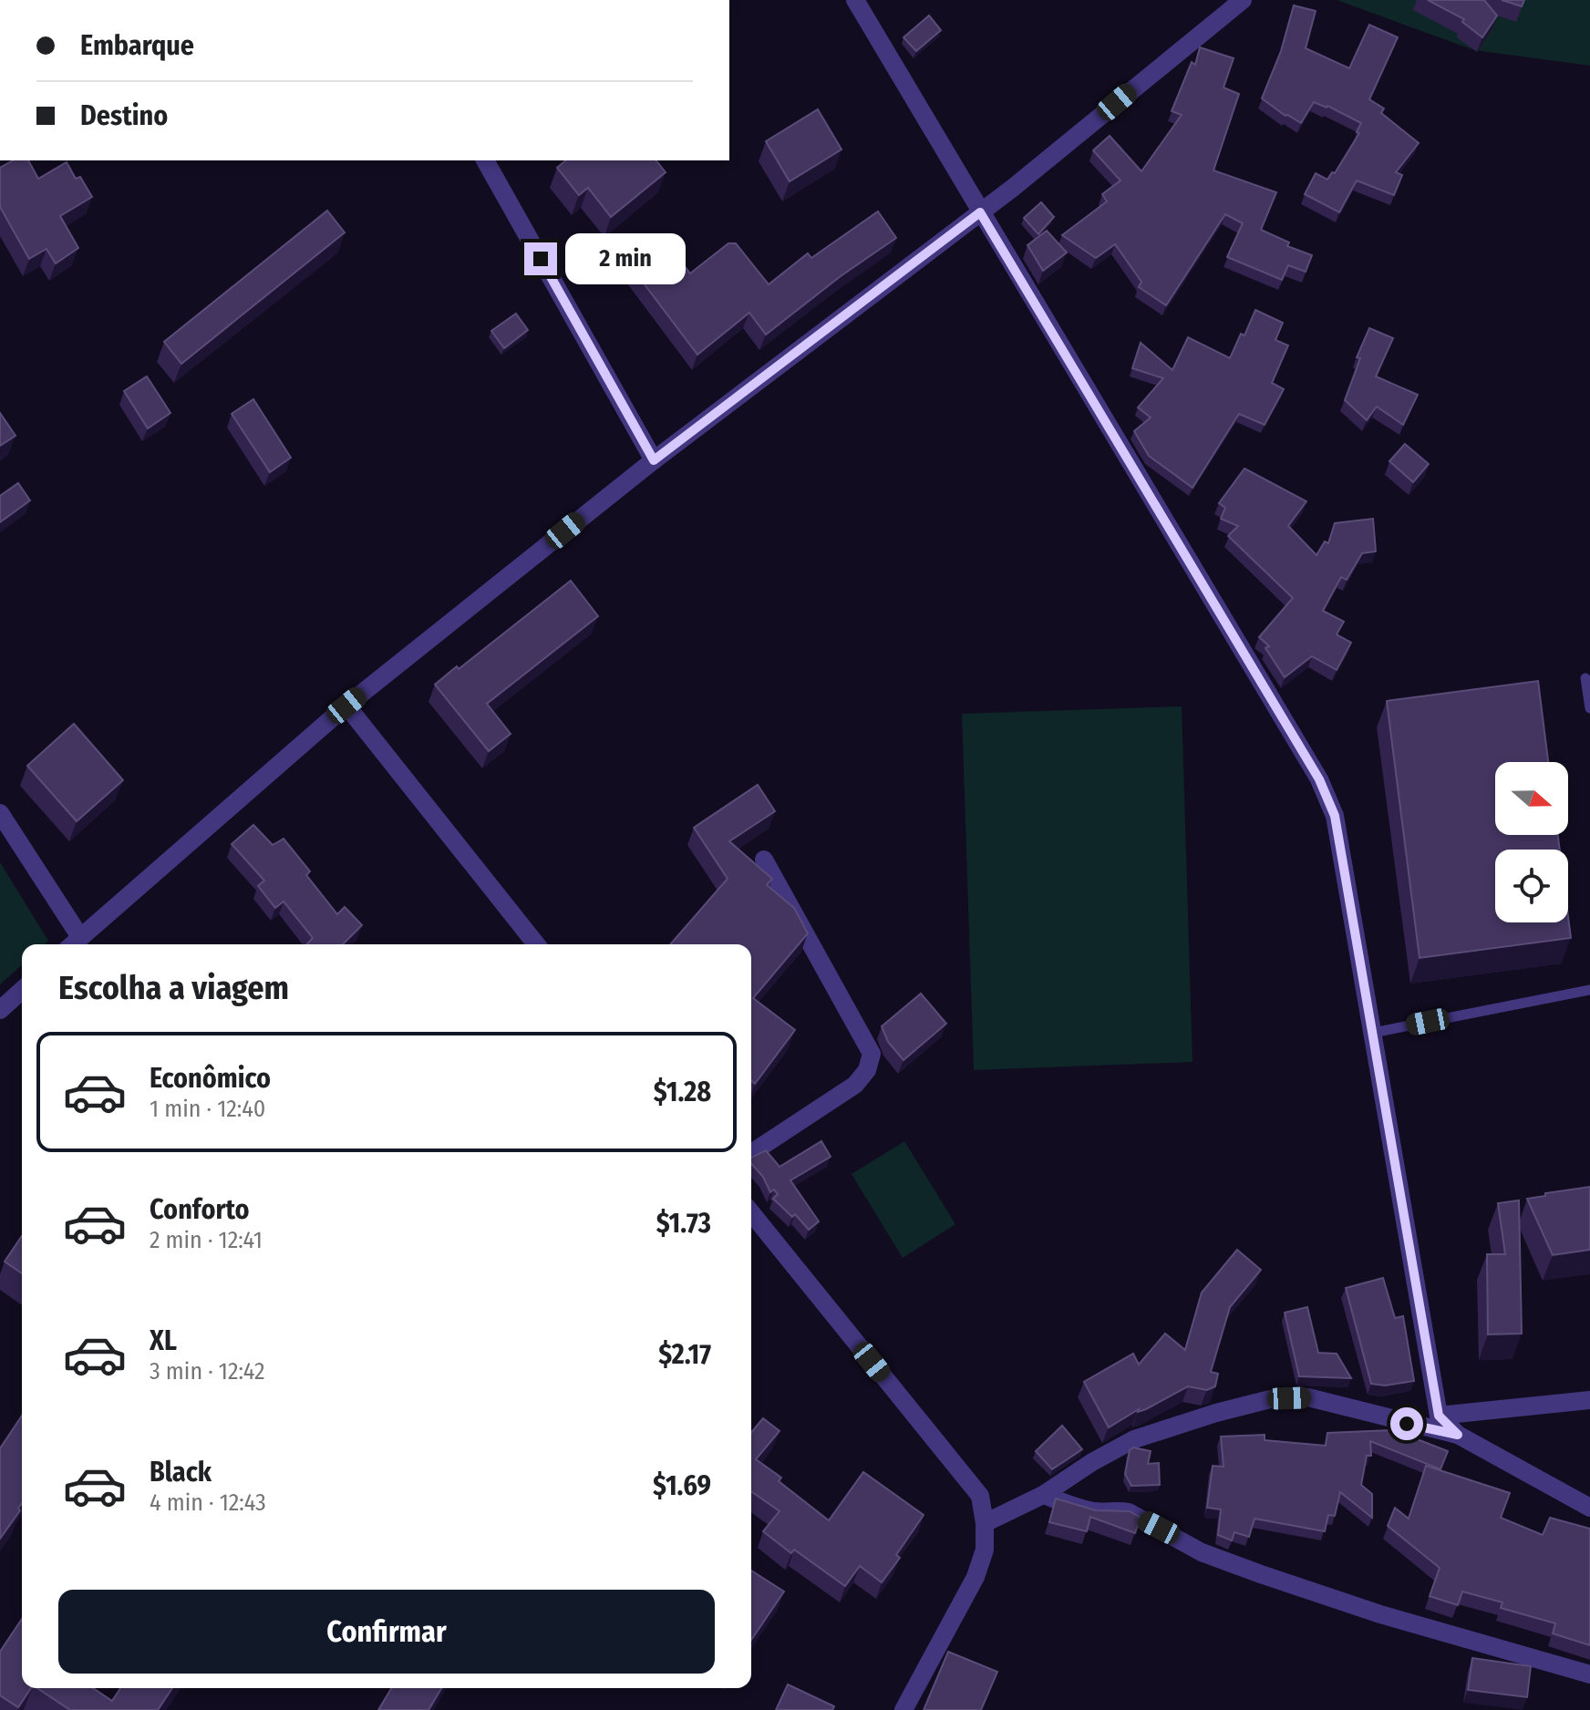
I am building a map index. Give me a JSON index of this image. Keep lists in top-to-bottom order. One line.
{"north":"right","page":{"banner":["Embarque","Destino"],"bubble":"2 min","heading":"Escolha a viagem","list":[{"name":"Econômico","note":"1 min · 12:40","value":"$1.28"},{"name":"Conforto","note":"2 min · 12:41","value":"$1.73"},{"name":"XL","note":"3 min · 12:42","value":"$2.17"},{"name":"Black","note":"4 min · 12:43","value":"$1.69"}],"buttons":"Confirmar"}}
